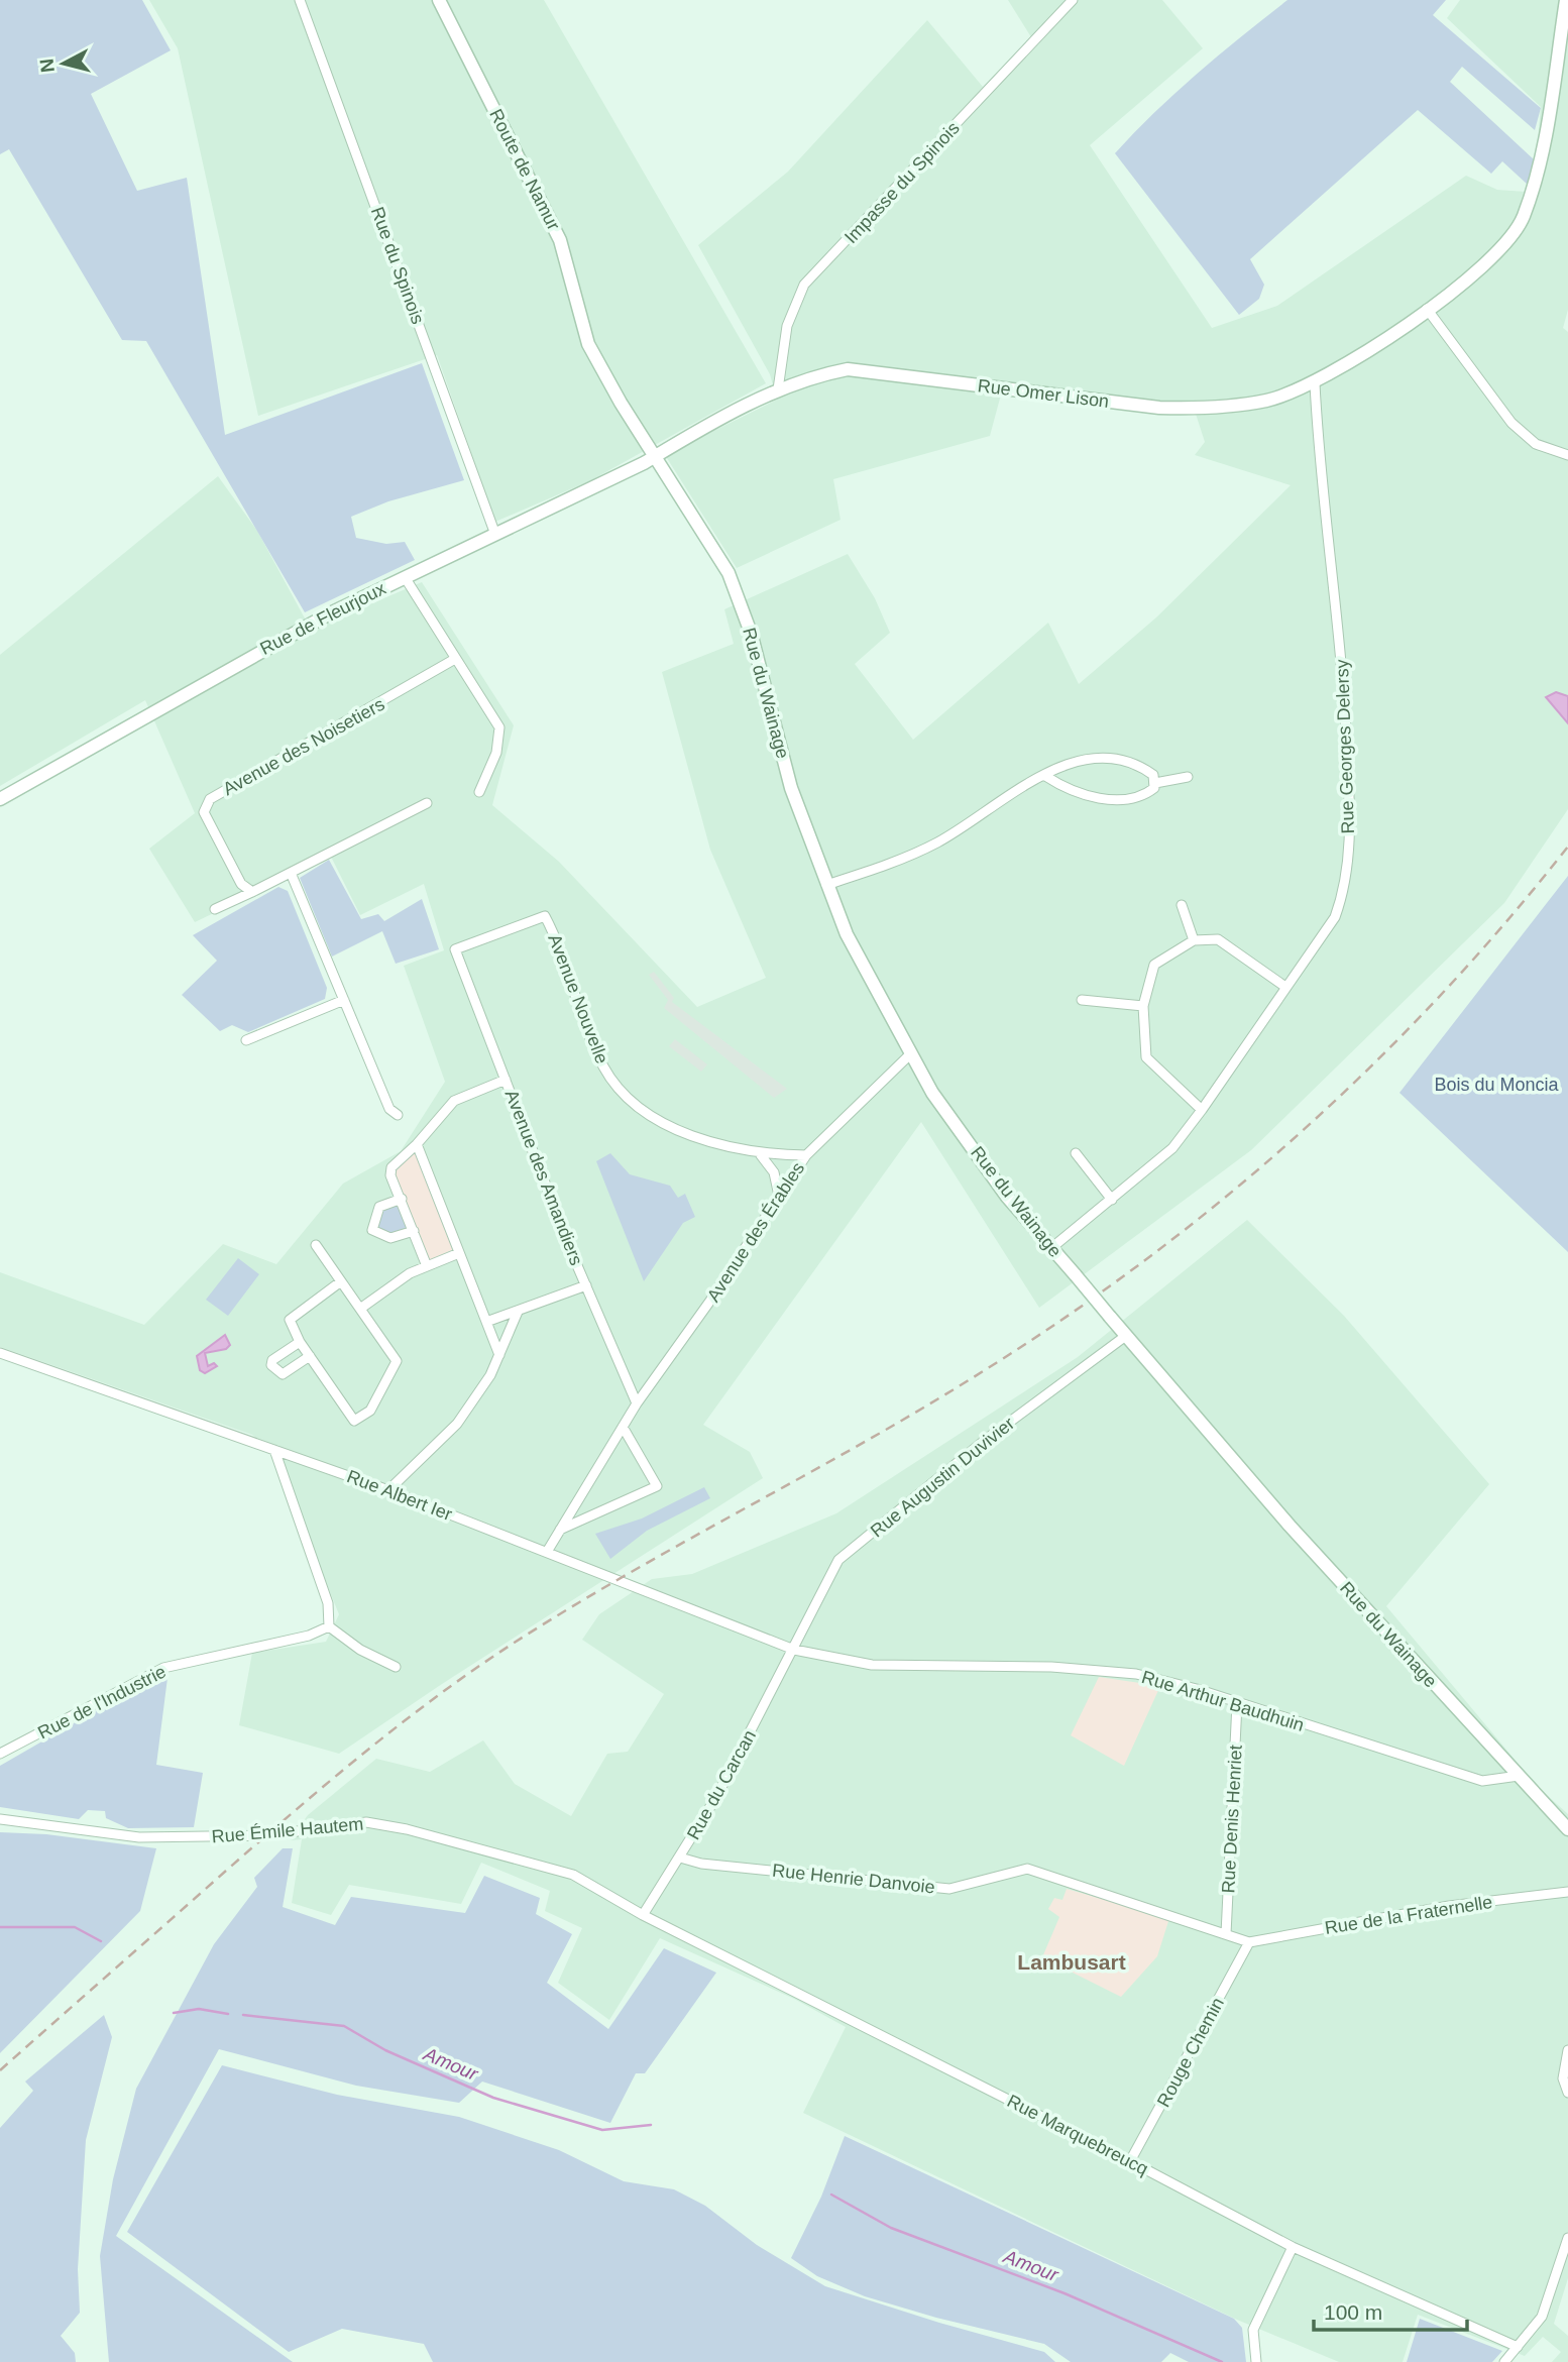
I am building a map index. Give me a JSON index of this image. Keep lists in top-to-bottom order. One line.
{"streets":{"main road":["Route de Namur","Rue Omer Lison","Rue de Fleurjoux","Rue du Wainage"],"street":["Impasse du Spinois","Rue du Spinois","Avenue des Noisetiers","Rue Georges Delersy","Avenue Nouvelle","Avenue des Amandiers","Avenue des Érables","Rue Augustin Duvivier","Rue Albert Ier","Rue Arthur Baudhuin","Rue de l'Industrie","Rue du Carcan","Rue Denis Henriet","Rue Émile Hautem","Rue Henrie Danvoie","Rue de la Fraternelle","Rouge Chemin","Rue Marquebreucq"]},"crossings":[["Route de Namur","Rue Omer Lison"],["Route de Namur","Rue de Fleurjoux"],["Route de Namur","Rue du Wainage"],["Impasse du Spinois","Rue Omer Lison"],["Rue du Spinois","Rue de Fleurjoux"],["Rue Omer Lison","Rue de Fleurjoux"],["Rue Omer Lison","Rue du Wainage"],["Rue Omer Lison","Rue Georges Delersy"],["Rue de Fleurjoux","Rue du Wainage"],["Rue du Wainage","Rue Georges Delersy"],["Rue du Wainage","Avenue des Érables"],["Rue du Wainage","Rue Augustin Duvivier"],["Rue du Wainage","Rue Arthur Baudhuin"],["Avenue Nouvelle","Avenue des Amandiers"],["Avenue Nouvelle","Avenue des Érables"],["Avenue des Amandiers","Avenue des Érables"],["Avenue des Érables","Rue Albert Ier"],["Rue Augustin Duvivier","Rue Albert Ier"],["Rue Augustin Duvivier","Rue Arthur Baudhuin"],["Rue Augustin Duvivier","Rue du Carcan"],["Rue Albert Ier","Rue Arthur Baudhuin"],["Rue Albert Ier","Rue du Carcan"],["Rue Arthur Baudhuin","Rue du Carcan"],["Rue Arthur Baudhuin","Rue Denis Henriet"],["Rue du Carcan","Rue Émile Hautem"],["Rue du Carcan","Rue Henrie Danvoie"],["Rue du Carcan","Rue Marquebreucq"],["Rue Denis Henriet","Rue Henrie Danvoie"],["Rue Émile Hautem","Rue Marquebreucq"],["Rue Henrie Danvoie","Rue de la Fraternelle"],["Rue Henrie Danvoie","Rouge Chemin"],["Rue de la Fraternelle","Rouge Chemin"],["Rouge Chemin","Rue Marquebreucq"]],"districts":["Lambusart"],"water":["Amour"],"parks":["Bois du Moncia"],"scale_bar":"100 m","north":"left"}
